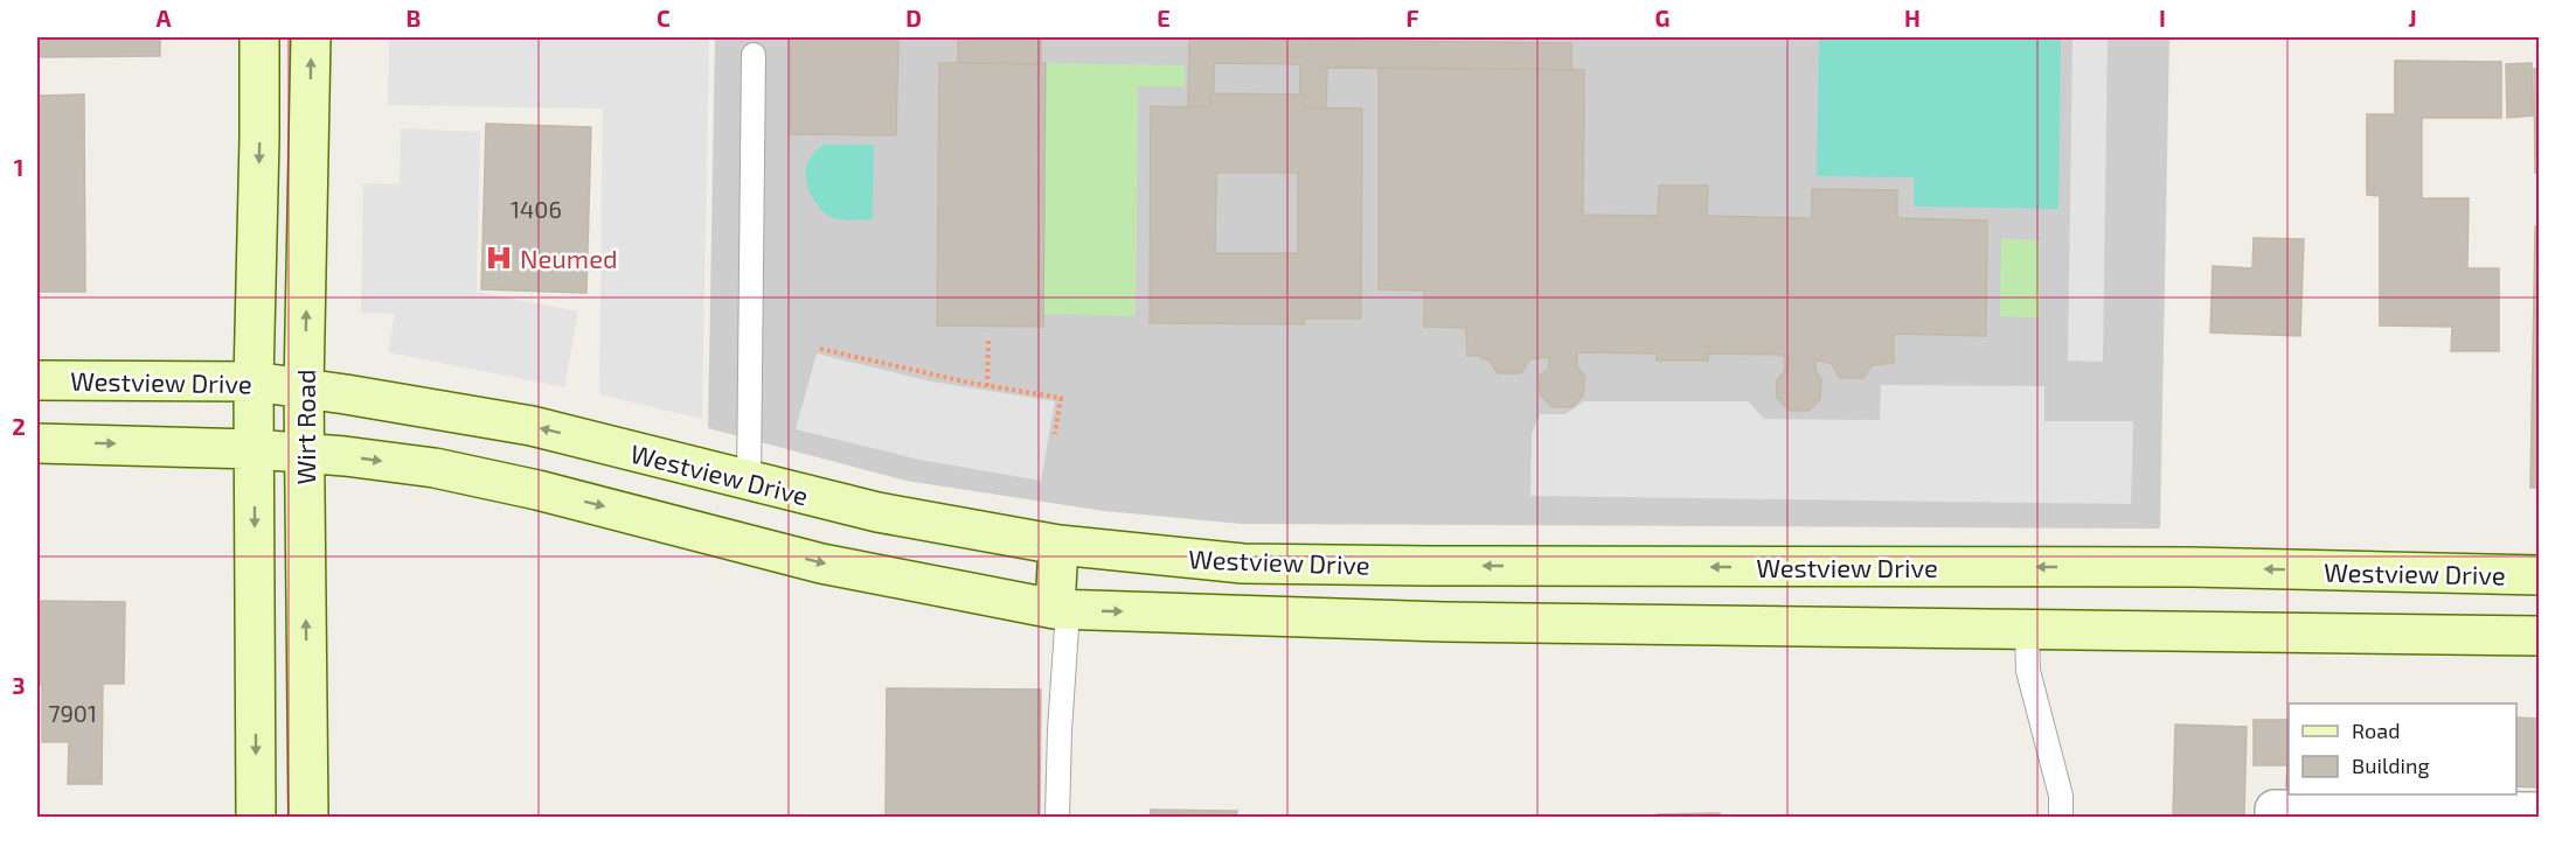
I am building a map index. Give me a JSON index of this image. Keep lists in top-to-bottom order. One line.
{"streets":{"main road":["Westview Drive","Wirt Road"]},"crossings":[["Westview Drive","Wirt Road"]],"places":{"hospital":["Neumed"]},"house_numbers":["1406","7901"],"legend":["Road","Building"],"grid":{"columns":["A","B","C","D","E","F","G","H","I","J"],"rows":["1","2","3"]}}
